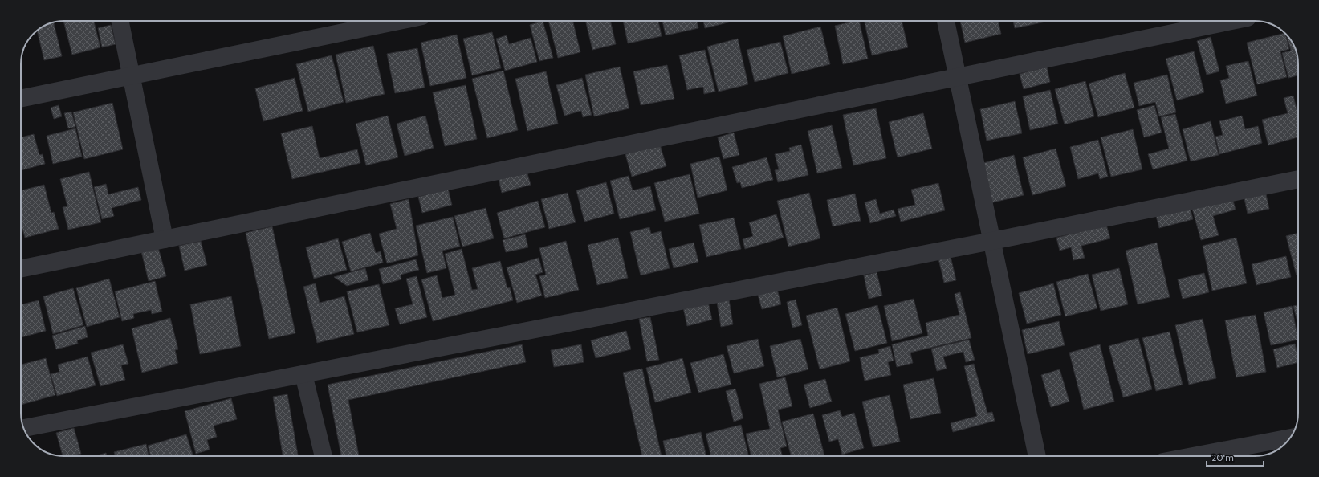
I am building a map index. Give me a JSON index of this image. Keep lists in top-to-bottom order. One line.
{"scale_bar":"20 m"}
